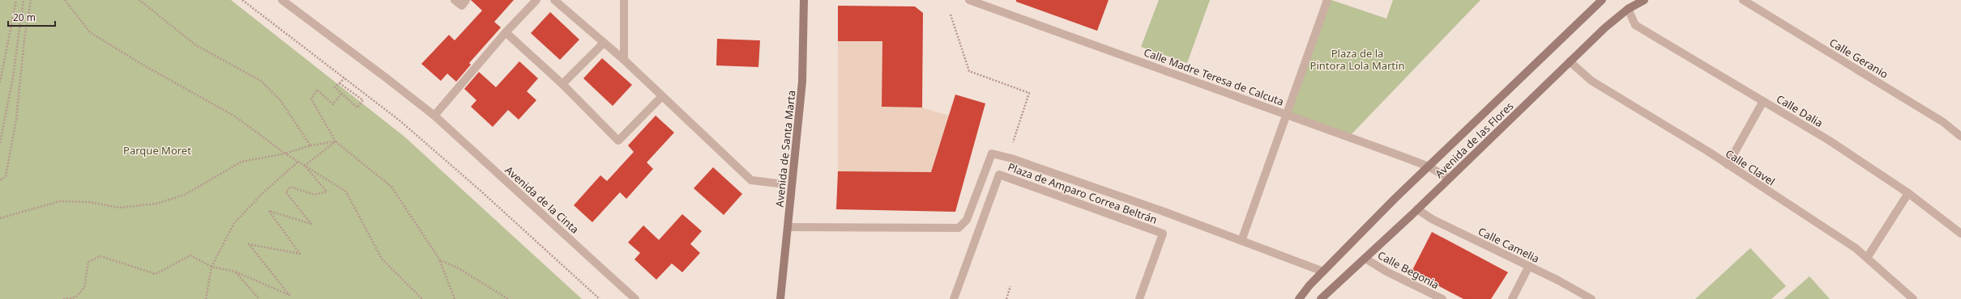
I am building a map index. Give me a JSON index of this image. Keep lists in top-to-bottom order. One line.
{"streets":{"main road":["Avenida de las Flores","Avenida de Santa Marta"],"street":["Calle Geranio","Calle Madre Teresa de Calcuta","Calle Dalia","Calle Clavel","Plaza de Amparo Correa Beltrán","Avenida de la Cinta","Calle Camelia","Calle Begonia"]},"crossings":[["Calle Madre Teresa de Calcuta","Avenida de las Flores"],["Calle Dalia","Avenida de las Flores"],["Avenida de las Flores","Calle Clavel"],["Avenida de las Flores","Calle Camelia"],["Avenida de las Flores","Calle Begonia"]],"parks":["Plaza de la Pintora Lola Martín","Parque Moret"],"scale_bar":"20 m"}
